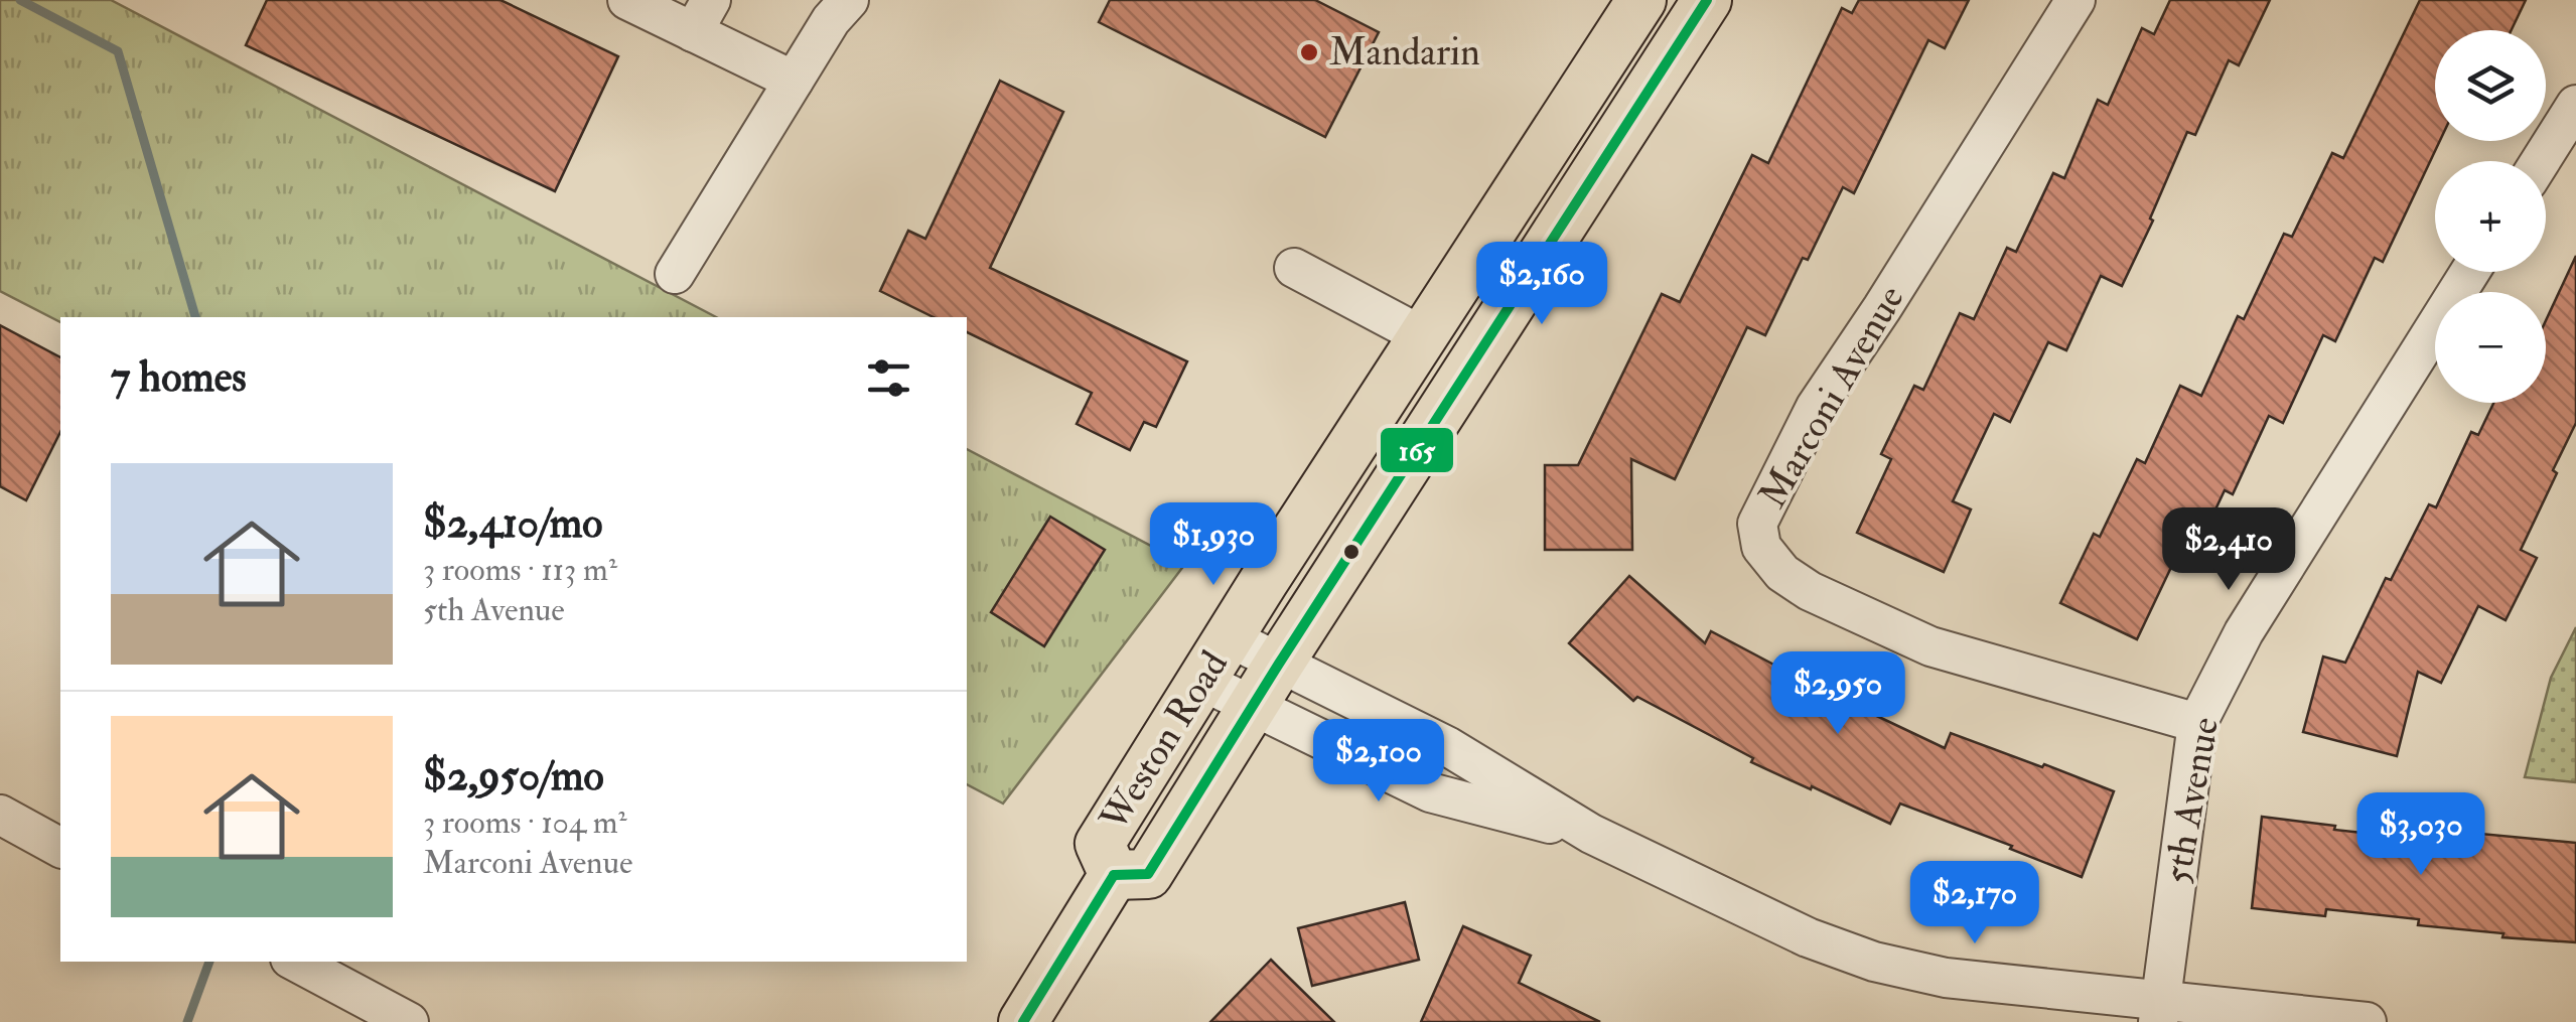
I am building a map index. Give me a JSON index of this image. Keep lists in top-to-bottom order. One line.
{"streets":{"main road":["Weston Road"],"street":["Marconi Avenue","5th Avenue"]},"crossings":[["Marconi Avenue","5th Avenue"]],"places":["Mandarin"],"lines":["transit line 165"],"page":{"map_buttons":["+","−"],"price":["$2,160","$1,930","$2,410","$2,950","$2,100","$3,030","$2,170"],"heading":"7 homes","list":[{"name":"$2,410/mo","note":"3 rooms · 113 m² · 5th Avenue"},{"name":"$2,950/mo","note":"3 rooms · 104 m² · Marconi Avenue"}]}}
